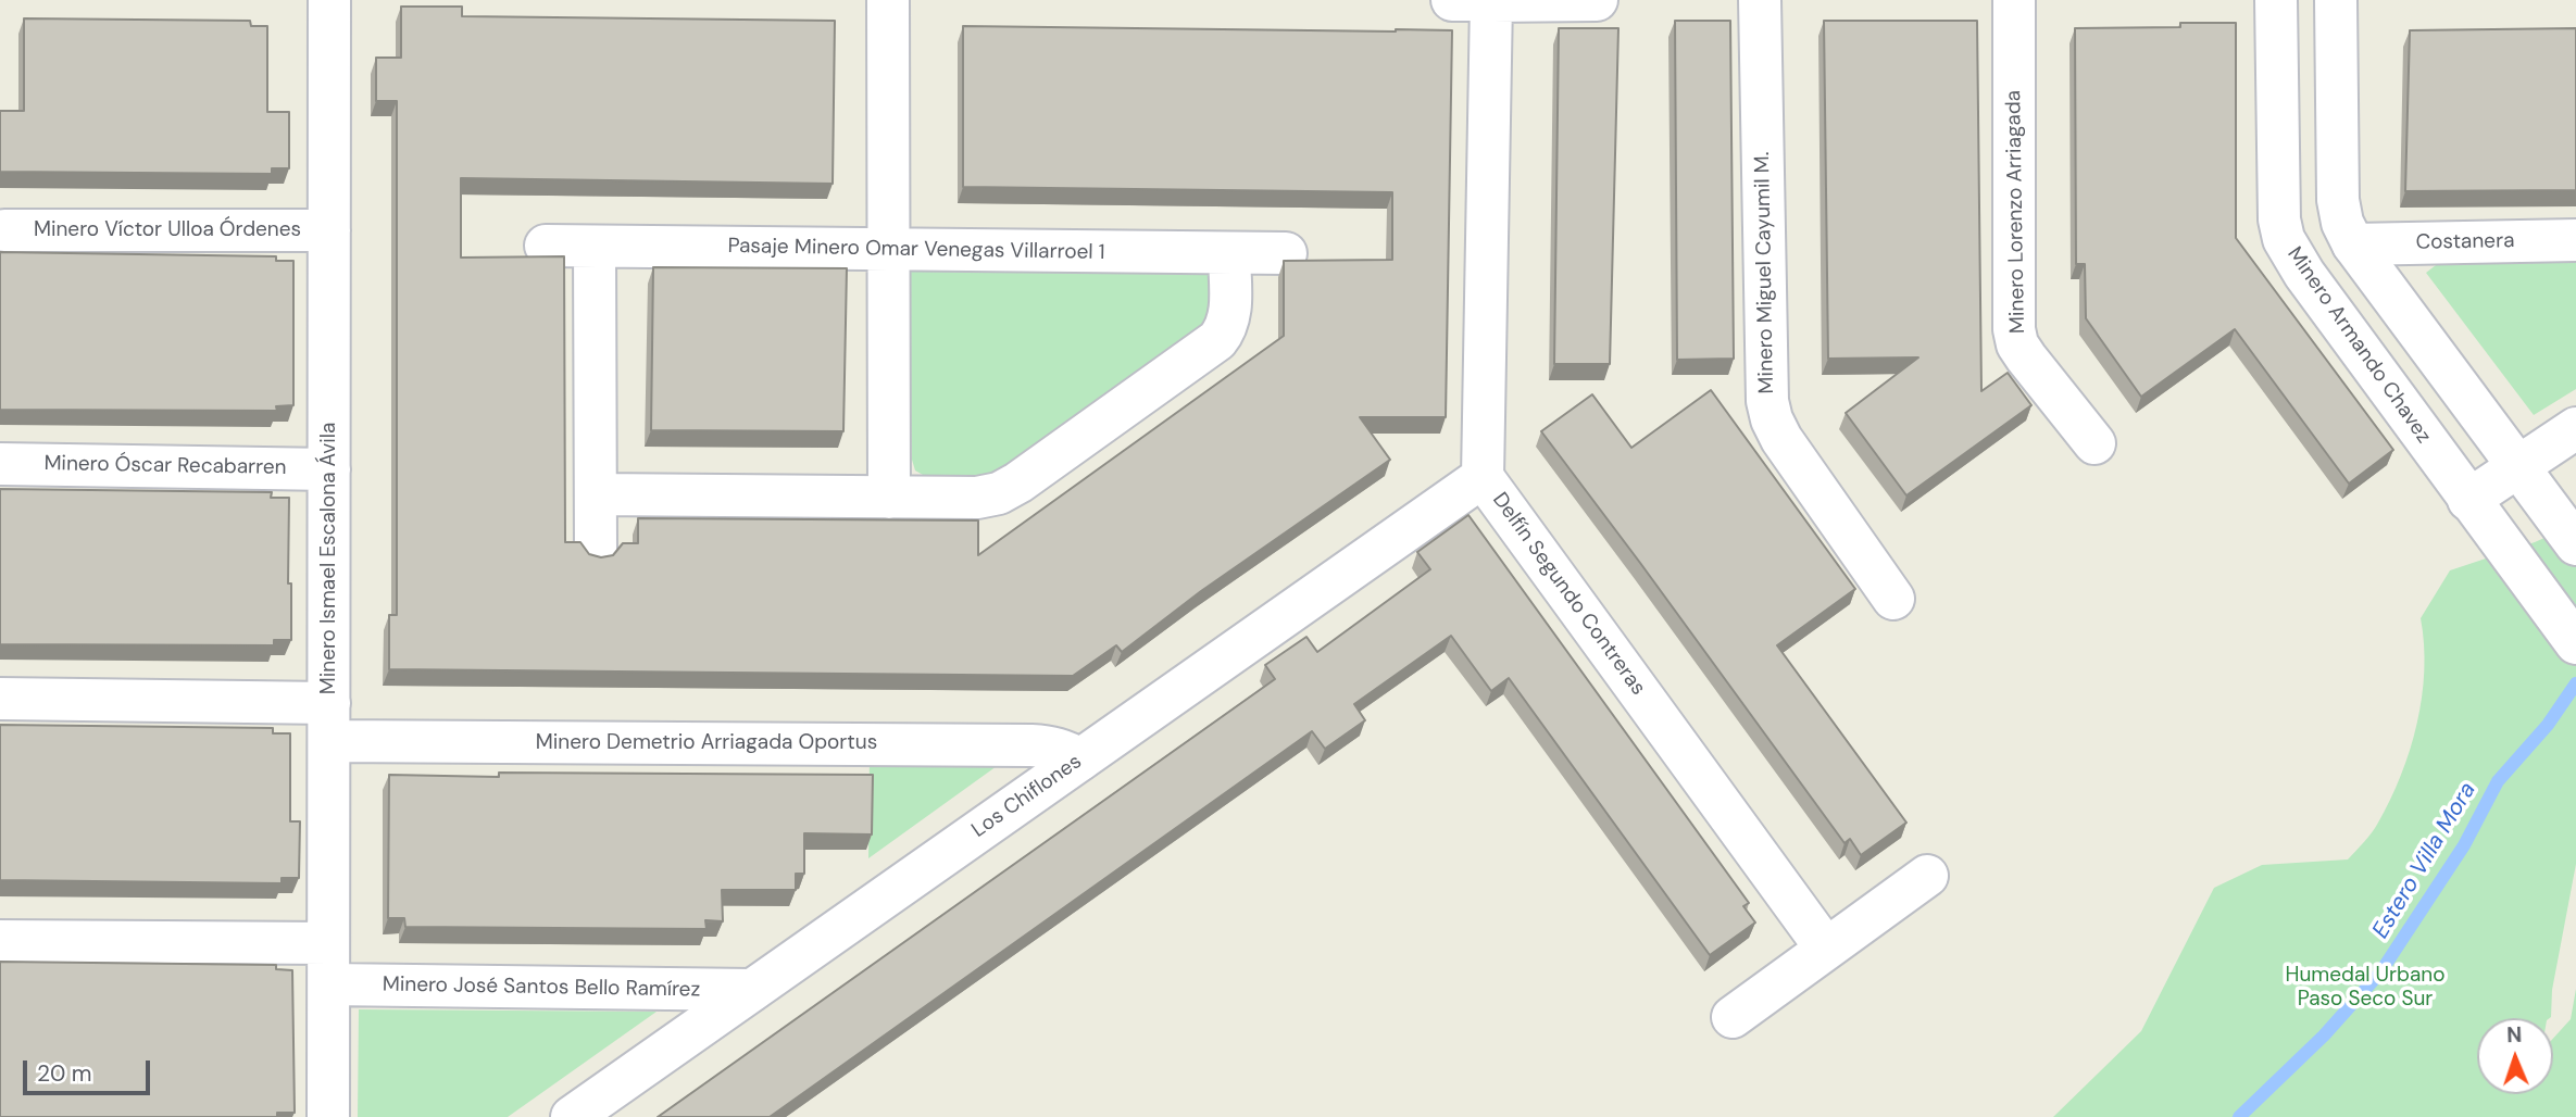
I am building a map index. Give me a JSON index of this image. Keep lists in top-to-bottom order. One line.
{"streets":{"street":["Minero Lorenzo Arriagada","Minero Víctor Ulloa Órdenes","Costanera","Pasaje Minero Omar Venegas Villarroel 1","Minero Miguel Cayumil M.","Minero Armando Chavez","Minero Óscar Recabarren","Minero Ismael Escalona Ávila","Delfín Segundo Contreras","Minero Demetrio Arriagada Oportus","Los Chiflones","Minero José Santos Bello Ramírez"]},"crossings":[["Minero Víctor Ulloa Órdenes","Minero Ismael Escalona Ávila"],["Minero Óscar Recabarren","Minero Ismael Escalona Ávila"],["Minero Ismael Escalona Ávila","Minero Demetrio Arriagada Oportus"],["Minero Ismael Escalona Ávila","Minero José Santos Bello Ramírez"],["Delfín Segundo Contreras","Los Chiflones"],["Minero Demetrio Arriagada Oportus","Los Chiflones"],["Los Chiflones","Minero José Santos Bello Ramírez"]],"water":["Estero Villa Mora"],"parks":["Humedal Urbano Paso Seco Sur"],"scale_bar":"20 m","north":"top"}
